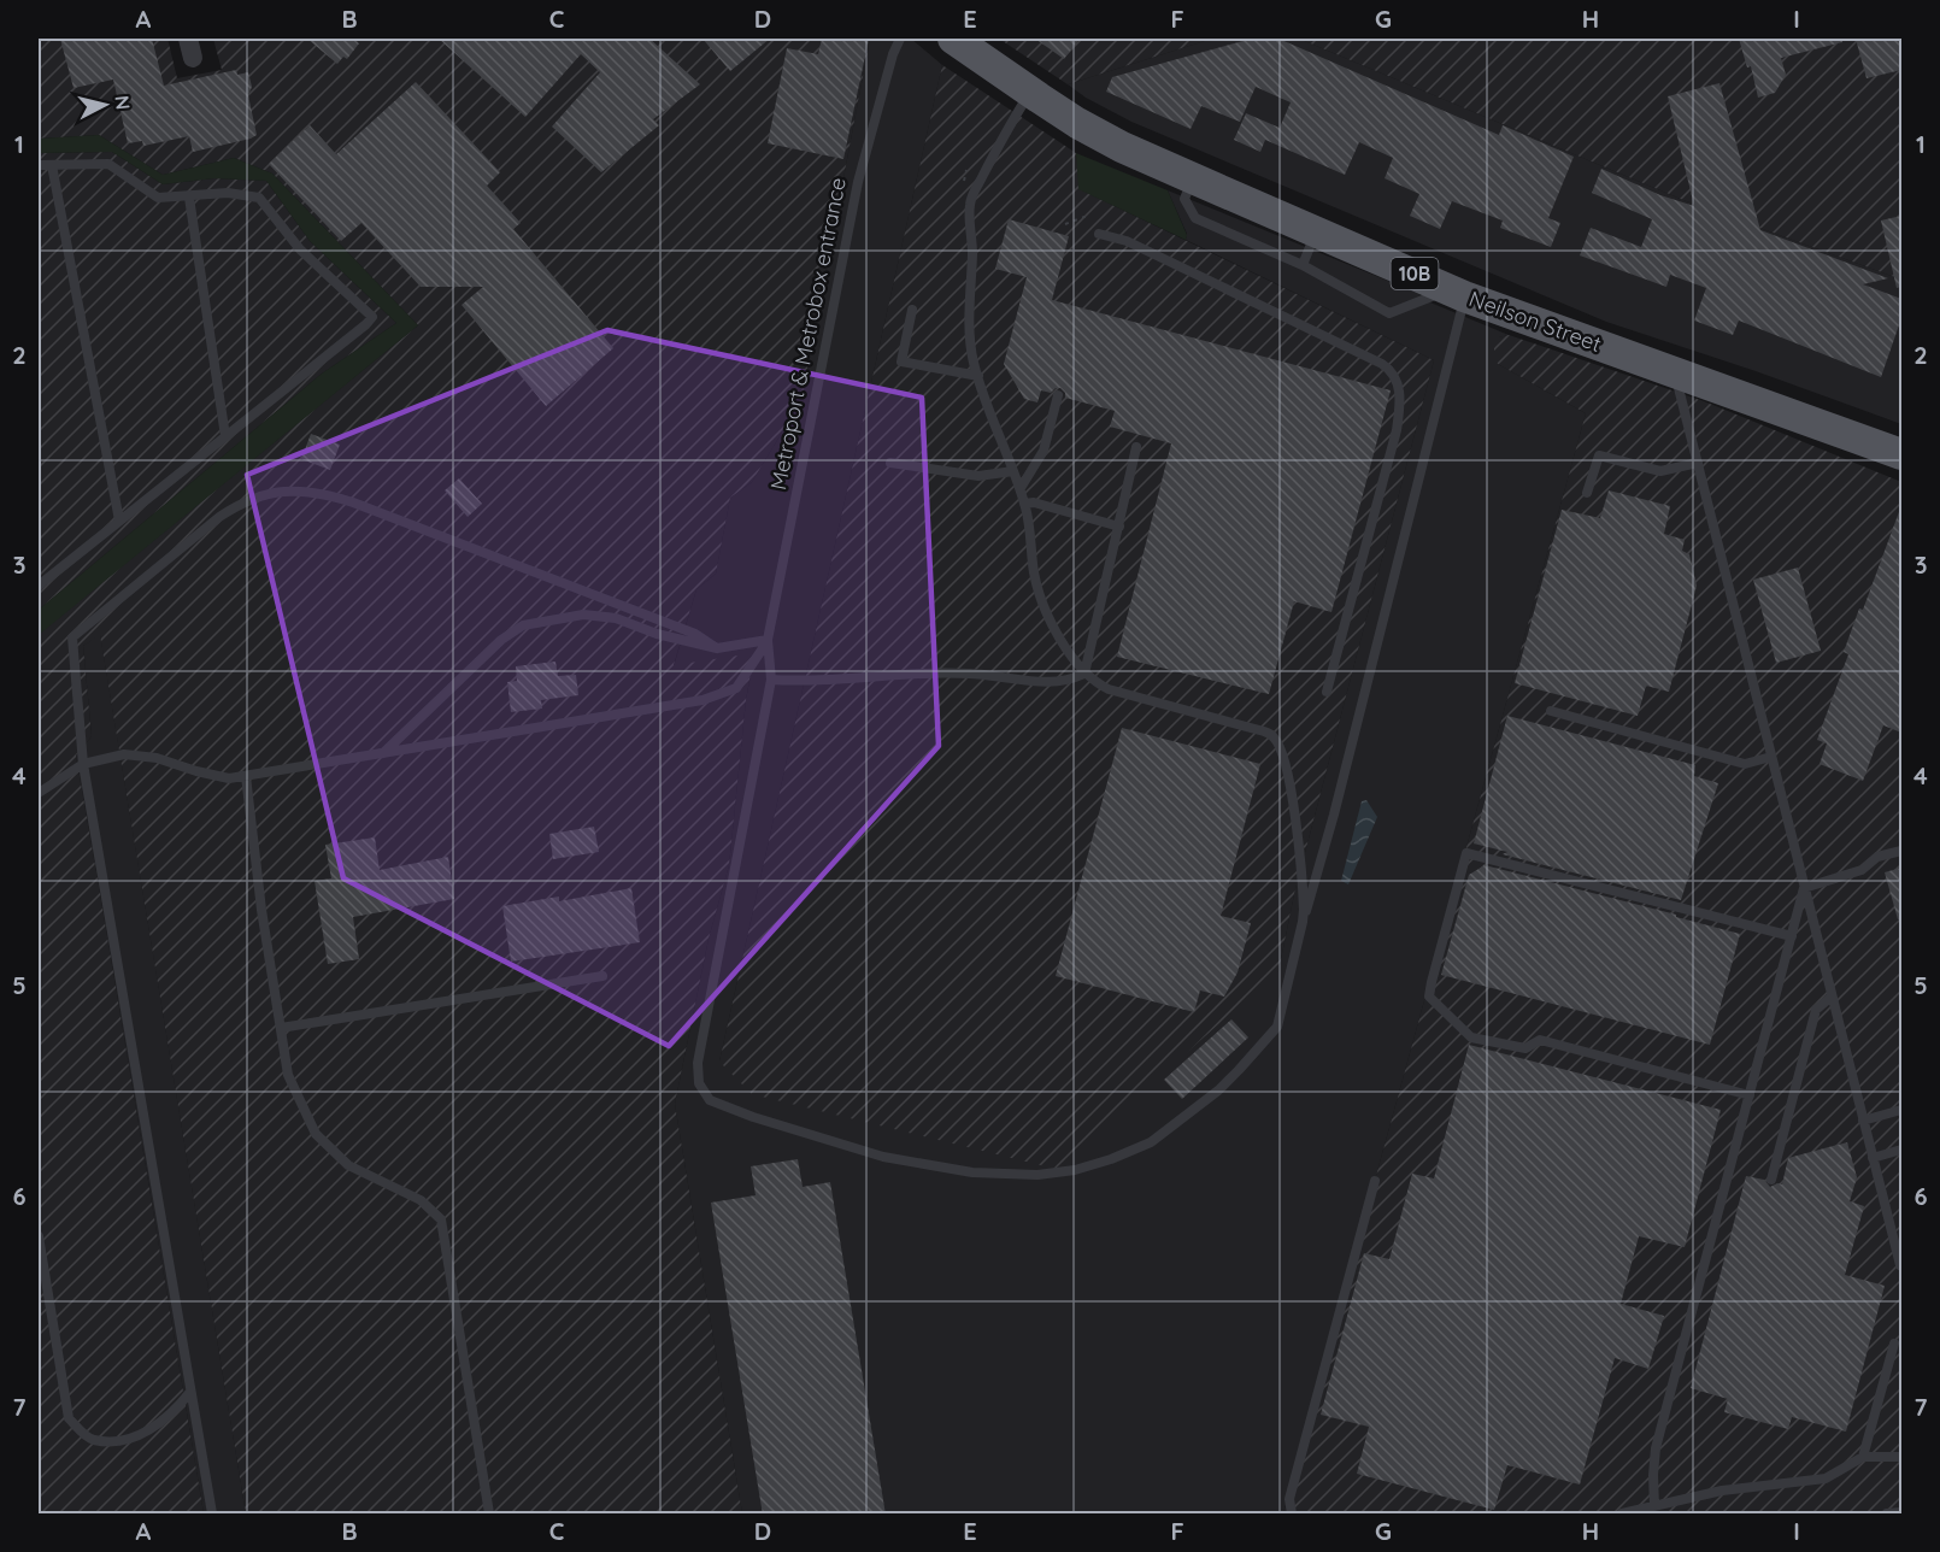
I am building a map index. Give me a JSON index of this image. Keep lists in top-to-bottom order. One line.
{"streets":{"main road":["10B","Neilson Street"],"lane":["Metroport & Metrobox entrance"]},"north":"right","grid":{"columns":["A","B","C","D","E","F","G","H","I"],"rows":["1","2","3","4","5","6","7"]}}
